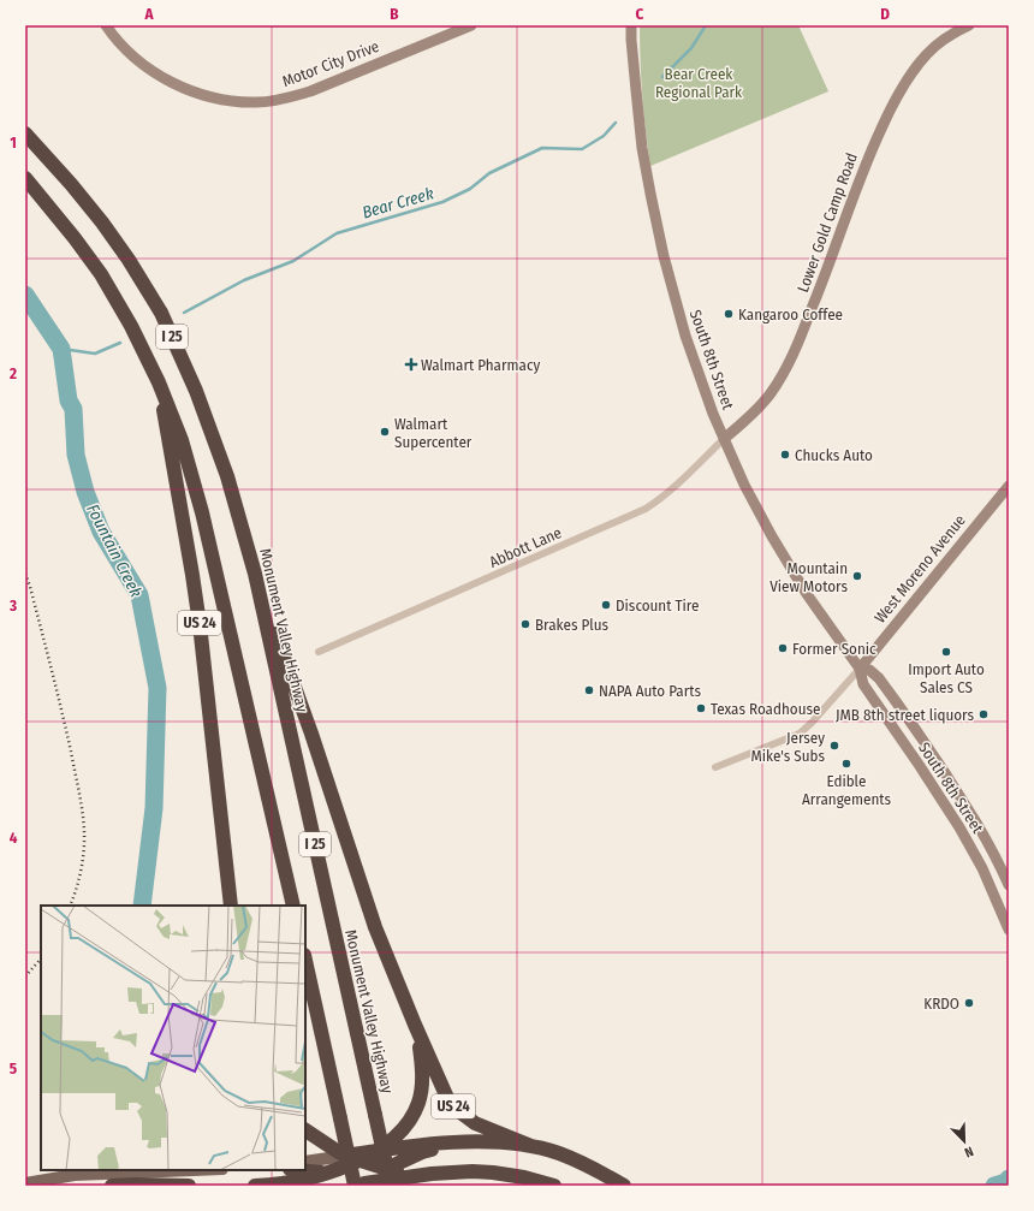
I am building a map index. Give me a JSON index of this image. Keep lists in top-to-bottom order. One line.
{"streets":{"highway":["I 25","US 24","Monument Valley Highway"],"main road":["Motor City Drive","Lower Gold Camp Road","South 8th Street","West Moreno Avenue"],"street":["Abbott Lane"]},"crossings":[["Lower Gold Camp Road","South 8th Street"],["Lower Gold Camp Road","Abbott Lane"],["I 25","US 24"],["South 8th Street","Abbott Lane"],["South 8th Street","West Moreno Avenue"],["US 24","Monument Valley Highway"]],"water":["Bear Creek","Fountain Creek"],"parks":["Bear Creek Regional Park"],"places":{"other":["Kangaroo Coffee","Walmart Supercenter","Chucks Auto","Mountain View Motors","Discount Tire","Brakes Plus","Former Sonic","Import Auto Sales CS","NAPA Auto Parts","Texas Roadhouse","JMB 8th street liquors","Jersey Mike's Subs","Edible Arrangements","KRDO"],"health":["Walmart Pharmacy"]},"north":"bottom right","grid":{"columns":["A","B","C","D"],"rows":["1","2","3","4","5"]}}
